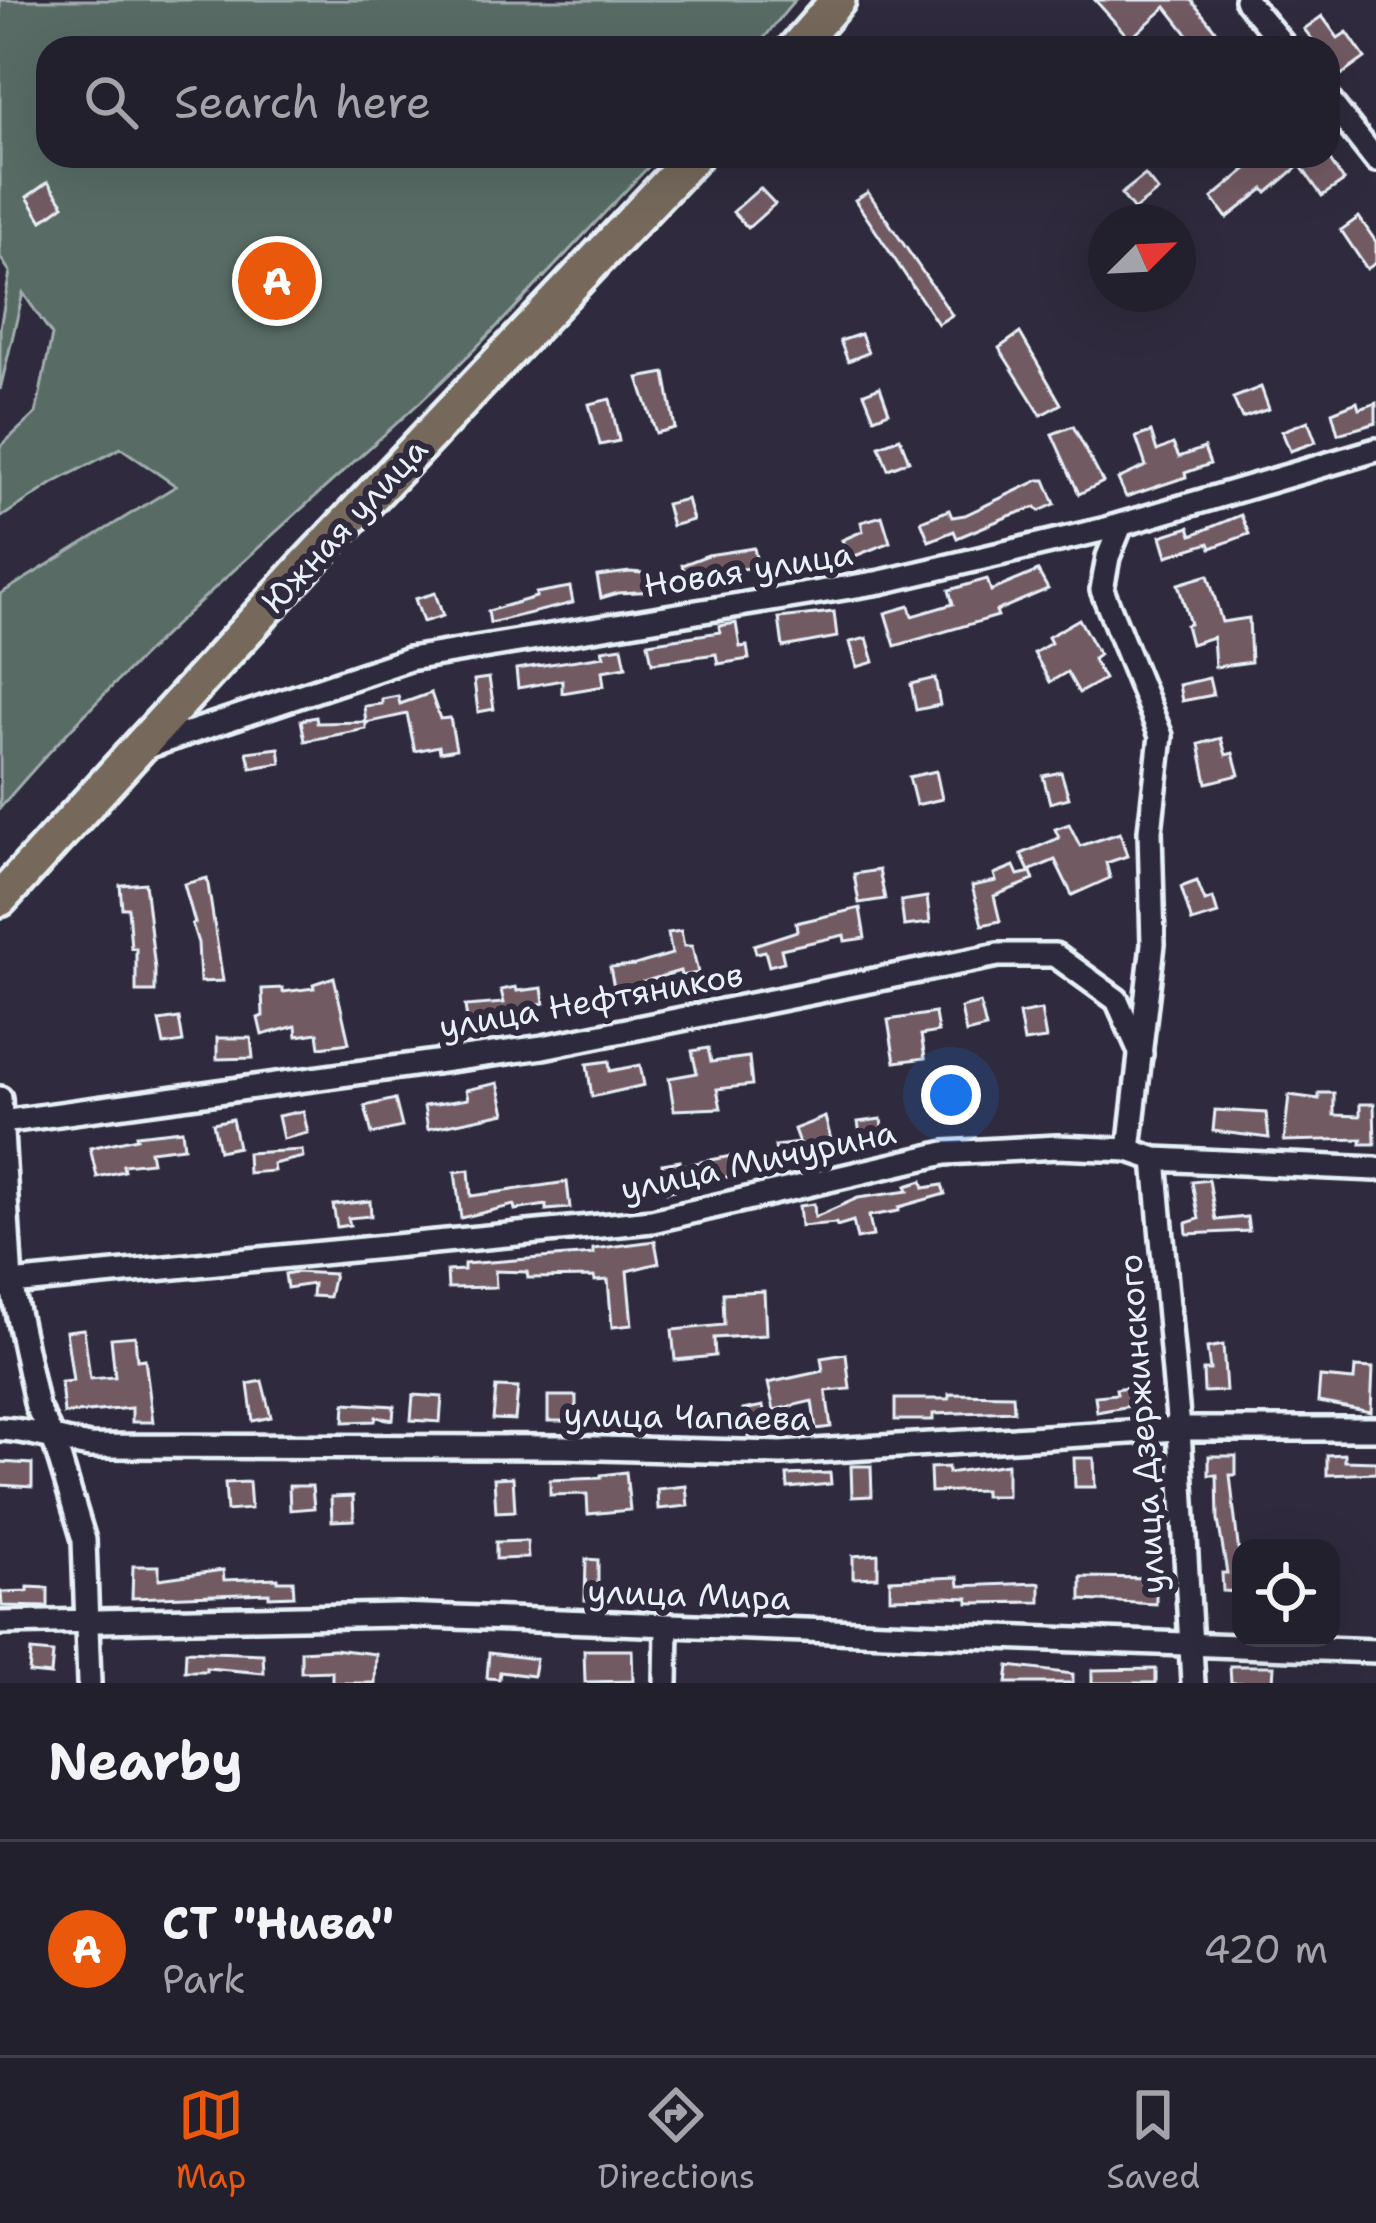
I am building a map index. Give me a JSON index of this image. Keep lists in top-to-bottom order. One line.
{"streets":{"highway":["Южная улица"],"street":["Новая улица","улица Нефтяников","улица Мичурина","улица Чапаева","улица Дзержинского","улица Мира"]},"crossings":[["Южная улица","Новая улица"],["улица Мичурина","улица Дзержинского"],["улица Чапаева","улица Дзержинского"],["улица Дзержинского","улица Мира"]],"north":"top right","page":{"search":"Search here","pins":"A","heading":"Nearby","list":[{"mark":"A","name":"СТ \"Нива\"","note":"Park","value":"420 m"}],"nav":["Map","Directions","Saved"]}}
